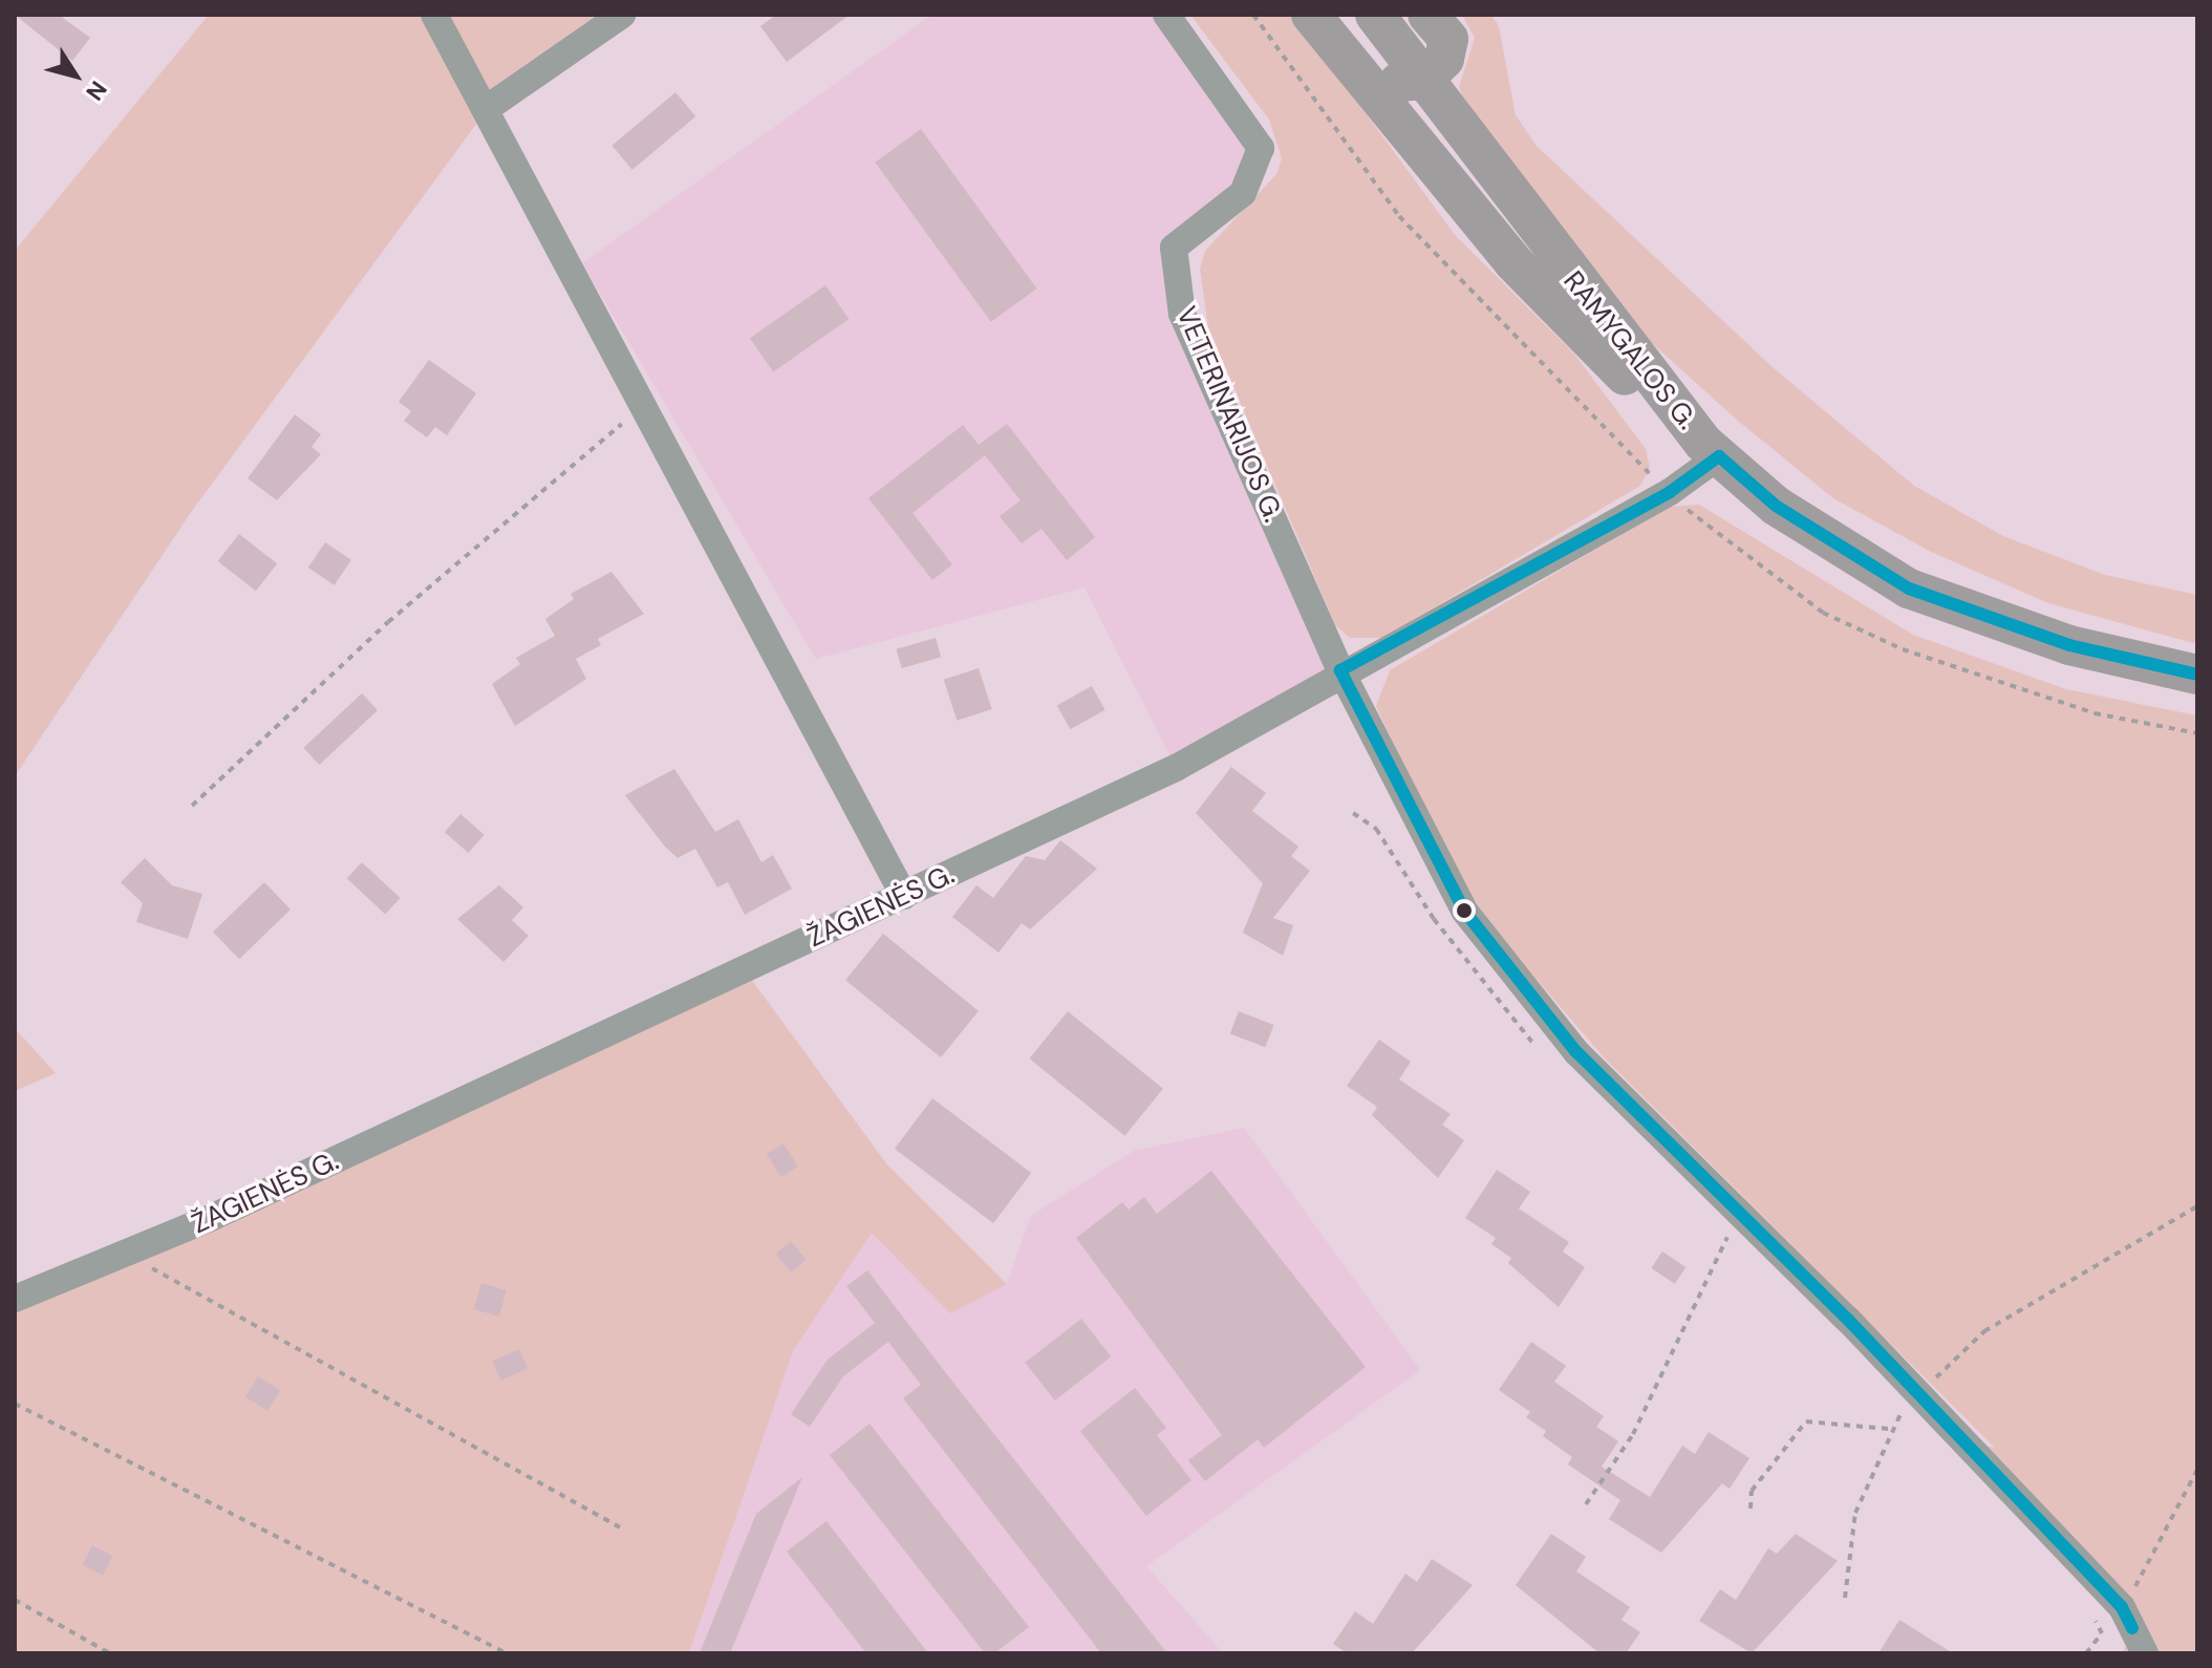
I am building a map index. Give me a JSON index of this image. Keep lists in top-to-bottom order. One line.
{"streets":{"highway":["RAMYGALOS G."],"street":["VETERINARIJOS G.","ŽAGIENĖS G."]},"crossings":[["RAMYGALOS G.","ŽAGIENĖS G."],["VETERINARIJOS G.","ŽAGIENĖS G."]],"north":"bottom right"}
